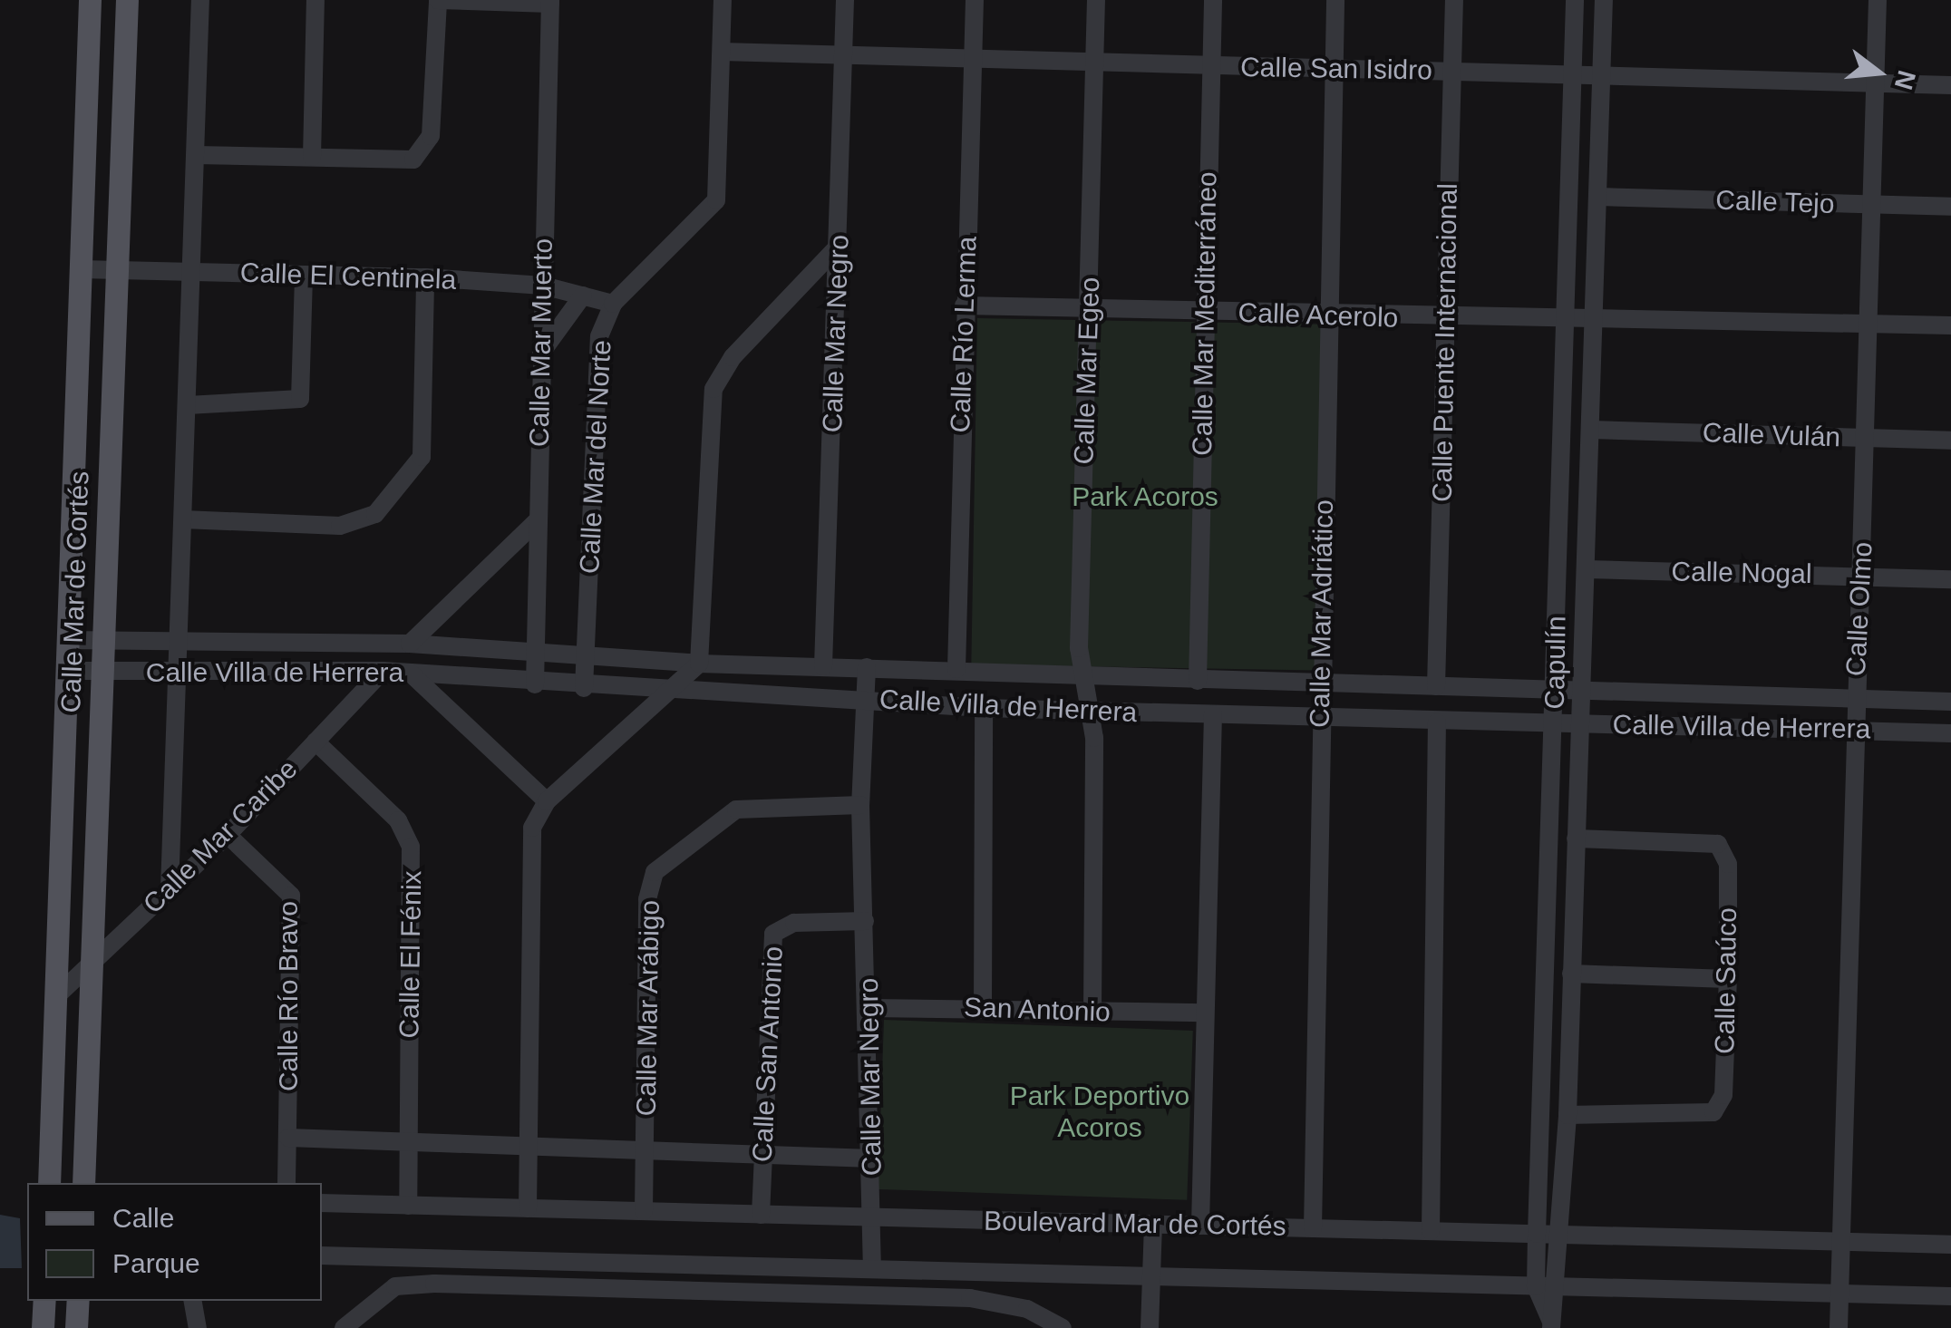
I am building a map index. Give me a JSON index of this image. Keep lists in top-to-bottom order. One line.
{"streets":{"main road":["Calle Mar de Cortés"],"street":["Calle San Isidro","Calle Tejo","Calle El Centinela","Calle Mar Mediterráneo","Calle Acerolo","Calle Mar Negro","Calle Río Lerma","Calle Mar Muerto","Calle Puente Internacional","Calle Mar Egeo","Calle Vulán","Calle Mar del Norte","Calle Nogal","Calle Olmo","Calle Mar Adriático","Capulín","Calle Villa de Herrera","Calle Mar Caribe","Calle El Fénix","Calle Saúco","Calle Río Bravo","Calle Mar Arábigo","San Antonio","Calle San Antonio","Boulevard Mar de Cortés"]},"crossings":[["Calle San Isidro","Calle Mar Mediterráneo"],["Calle San Isidro","Calle Mar Negro"],["Calle San Isidro","Calle Río Lerma"],["Calle San Isidro","Calle Puente Internacional"],["Calle San Isidro","Calle Mar Egeo"],["Calle San Isidro","Calle Mar del Norte"],["Calle San Isidro","Calle Olmo"],["Calle San Isidro","Calle Mar Adriático"],["Calle San Isidro","Capulín"],["Calle Tejo","Calle Olmo"],["Calle Tejo","Capulín"],["Calle El Centinela","Calle Mar Muerto"],["Calle El Centinela","Calle Mar del Norte"],["Calle El Centinela","Calle Mar de Cortés"],["Calle Mar Mediterráneo","Calle Acerolo"],["Calle Mar Mediterráneo","Calle Villa de Herrera"],["Calle Acerolo","Calle Río Lerma"],["Calle Acerolo","Calle Puente Internacional"],["Calle Acerolo","Calle Mar Egeo"],["Calle Acerolo","Calle Mar Adriático"],["Calle Acerolo","Capulín"],["Calle Mar Negro","Calle Villa de Herrera"],["Calle Mar Negro","Calle Mar Arábigo"],["Calle Mar Negro","San Antonio"],["Calle Mar Negro","Calle San Antonio"],["Calle Mar Negro","Boulevard Mar de Cortés"],["Calle Río Lerma","Calle Villa de Herrera"],["Calle Mar Muerto","Calle Villa de Herrera"],["Calle Puente Internacional","Calle Villa de Herrera"],["Calle Mar Egeo","Calle Villa de Herrera"],["Calle Mar Egeo","San Antonio"],["Calle Vulán","Calle Olmo"],["Calle Vulán","Capulín"],["Calle Mar del Norte","Calle Villa de Herrera"],["Calle Nogal","Calle Olmo"],["Calle Nogal","Capulín"],["Calle Mar de Cortés","Calle Villa de Herrera"],["Calle Mar de Cortés","Calle Mar Caribe"],["Calle Olmo","Calle Villa de Herrera"],["Calle Olmo","Boulevard Mar de Cortés"],["Calle Mar Adriático","Calle Villa de Herrera"],["Calle Mar Adriático","Boulevard Mar de Cortés"],["Capulín","Calle Villa de Herrera"],["Capulín","Calle Saúco"],["Capulín","Boulevard Mar de Cortés"],["Calle Villa de Herrera","Calle Mar Caribe"],["Calle Mar Caribe","Calle El Fénix"],["Calle Mar Caribe","Calle Río Bravo"],["Calle El Fénix","Boulevard Mar de Cortés"],["Calle Mar Arábigo","Boulevard Mar de Cortés"],["Calle San Antonio","Boulevard Mar de Cortés"]],"parks":["Park Acoros","Park Deportivo Acoros"],"legend":["Calle","Parque"],"north":"right"}
